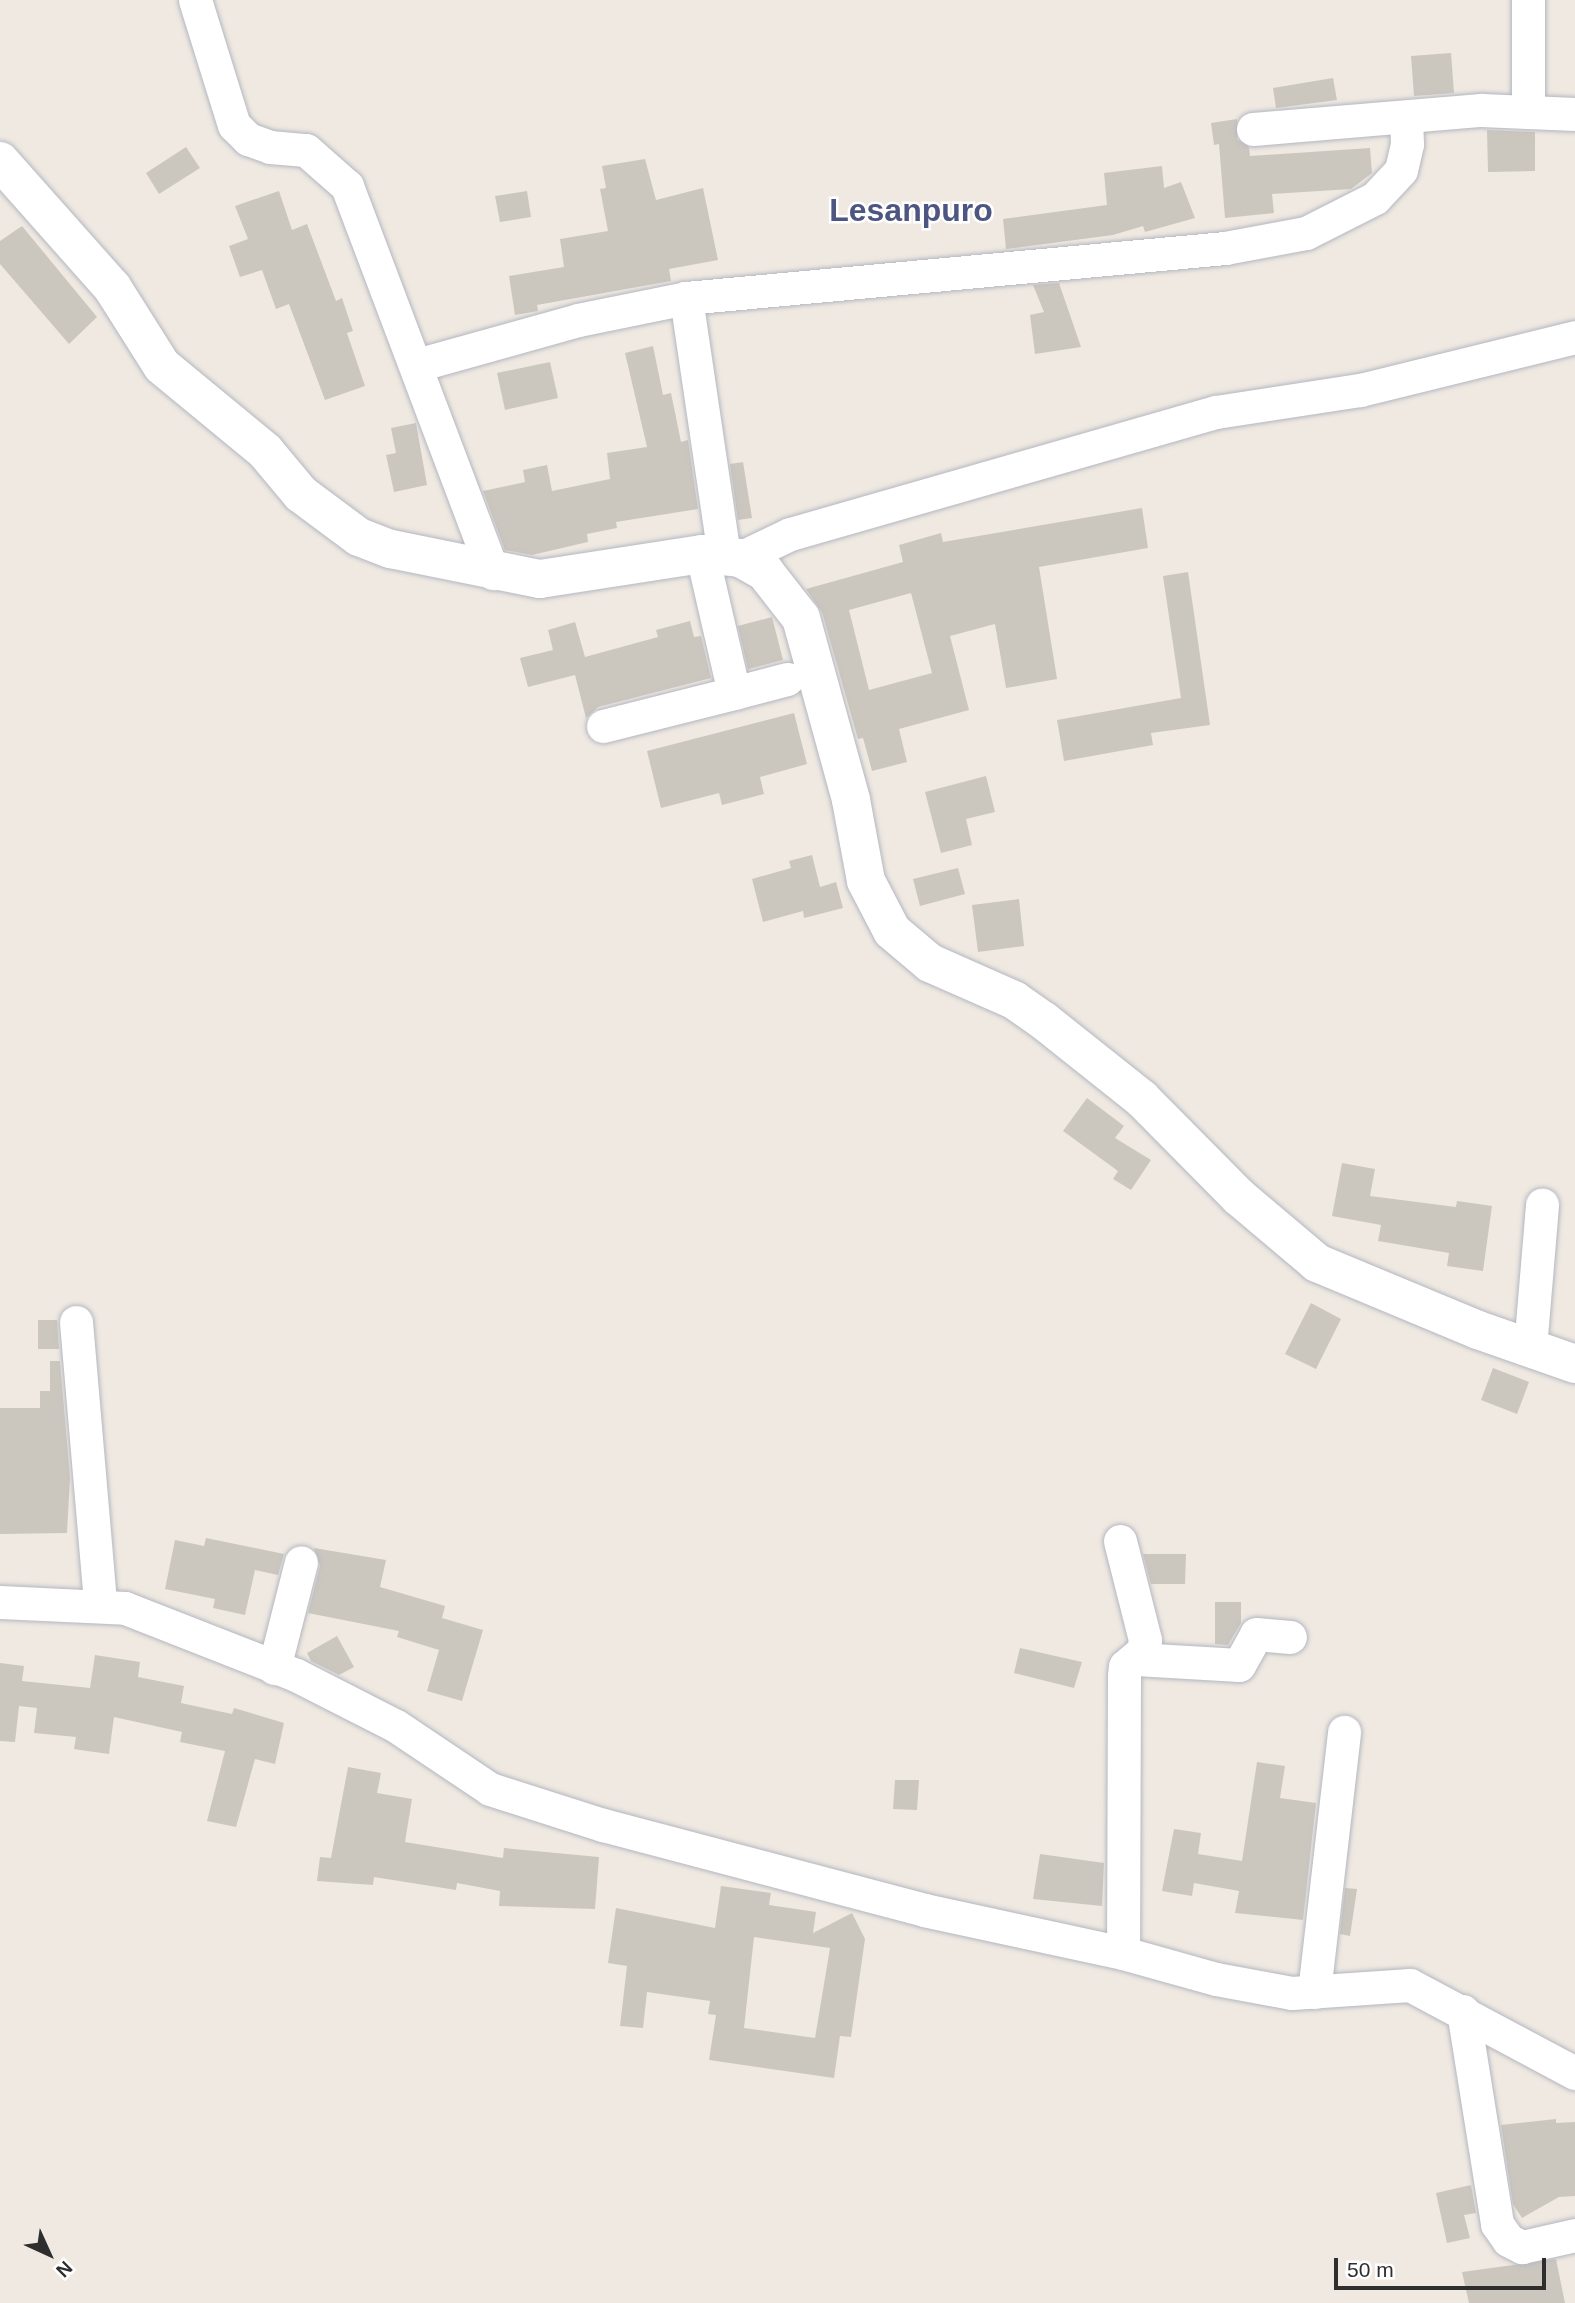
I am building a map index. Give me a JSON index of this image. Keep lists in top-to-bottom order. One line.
{"districts":["Lesanpuro"],"scale_bar":"50 m","north":"bottom right"}
